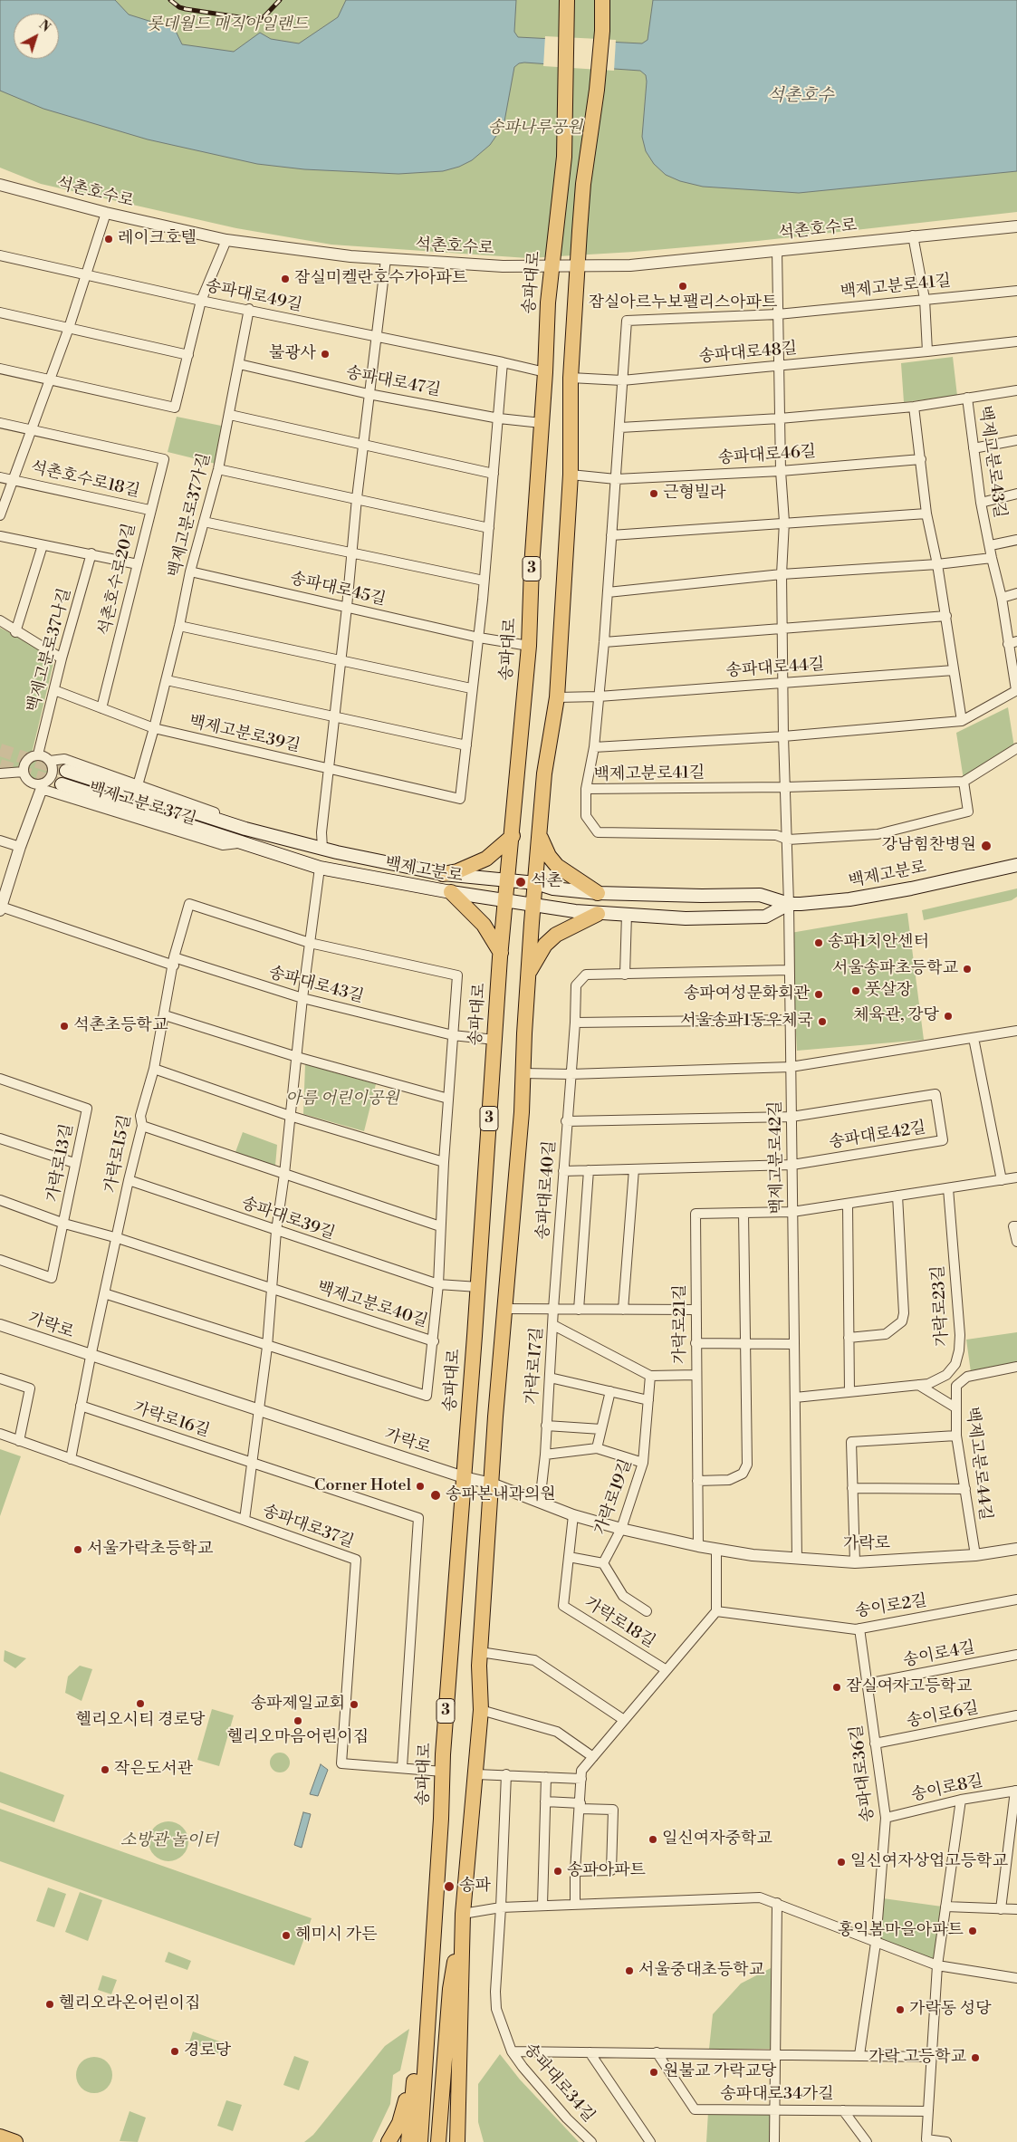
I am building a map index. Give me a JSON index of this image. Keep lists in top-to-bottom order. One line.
{"streets":{"main road":["송파대로","3","백제고분로"],"street":["석촌호수로","백제고분로41길","송파대로49길","송파대로48길","송파대로47길","송파대로46길","백제고분로43길","석촌호수로18길","백제고분로37가길","석촌호수로20길","송파대로45길","백제고분로37나길","송파대로44길","백제고분로39길","백제고분로37길","송파대로43길","송파대로42길","가락로15길","백제고분로42길","가락로13길","송파대로40길","송파대로39길","백제고분로40길","가락로23길","가락로21길","가락로","가락로17길","가락로16길","백제고분로44길","가락로19길","송파대로37길","송이로2길","가락로18길","송이로4길","송이로6길","송파대로36길","송이로8길","송파대로34길","송파대로34가길"]},"crossings":[["석촌호수로","송파대로"],["석촌호수로","석촌호수로18길"],["석촌호수로","3"],["송파대로","송파대로49길"],["송파대로","송파대로47길"],["송파대로","3"],["송파대로","송파대로45길"],["송파대로","백제고분로"],["송파대로","송파대로43길"],["송파대로","송파대로39길"],["송파대로","가락로"],["송파대로","송파대로37길"],["백제고분로41길","송파대로48길"],["송파대로49길","석촌호수로18길"],["송파대로49길","백제고분로37가길"],["송파대로48길","3"],["송파대로47길","백제고분로37가길"],["송파대로46길","3"],["석촌호수로18길","석촌호수로20길"],["백제고분로37가길","송파대로45길"],["백제고분로37가길","백제고분로39길"],["백제고분로37가길","백제고분로37길"],["3","송파대로44길"],["3","백제고분로"],["3","가락로"],["백제고분로37나길","백제고분로37길"],["백제고분로37길","백제고분로"],["백제고분로","백제고분로42길"],["송파대로43길","가락로15길"],["송파대로42길","백제고분로42길"],["송파대로42길","송파대로40길"],["가락로15길","가락로13길"],["가락로15길","송파대로39길"],["가락로15길","백제고분로40길"],["가락로15길","가락로"],["백제고분로42길","가락로23길"],["백제고분로42길","가락로21길"],["백제고분로42길","가락로"],["가락로13길","백제고분로40길"],["송파대로40길","가락로17길"],["가락로23길","가락로21길"],["가락로21길","가락로"],["가락로","가락로17길"],["가락로","백제고분로44길"],["가락로","가락로19길"],["가락로","가락로18길"],["가락로17길","가락로19길"],["가락로16길","송파대로37길"],["송이로2길","송파대로36길"],["송이로4길","송파대로36길"],["송이로6길","송파대로36길"],["송파대로36길","송이로8길"]],"water":["석촌호수"],"parks":["롯데월드 매직아일랜드","송파나루공원","아름 어린이공원","소방관 놀이터"],"places":["레이크호텔","잠실미켈란호수가아파트","잠실아르누보팰리스아파트","불광사","근형빌라","강남힘찬병원","석촌","송파1치안센터","서울송파초등학교","풋살장","송파여성문화회관","체육관, 강당","서울송파1동우체국","석촌초등학교","Corner Hotel","송파본내과의원","서울가락초등학교","잠실여자고등학교","헬리오시티 경로당","송파제일교회","헬리오마음어린이집","작은도서관","일신여자중학교","일신여자상업고등학교","송파아파트","송파","홍익봄마을아파트","헤미시 가든","서울중대초등학교","헬리오라온어린이집","가락동 성당","경로당","가락 고등학교","원불교 가락교당"],"north":"top right"}
